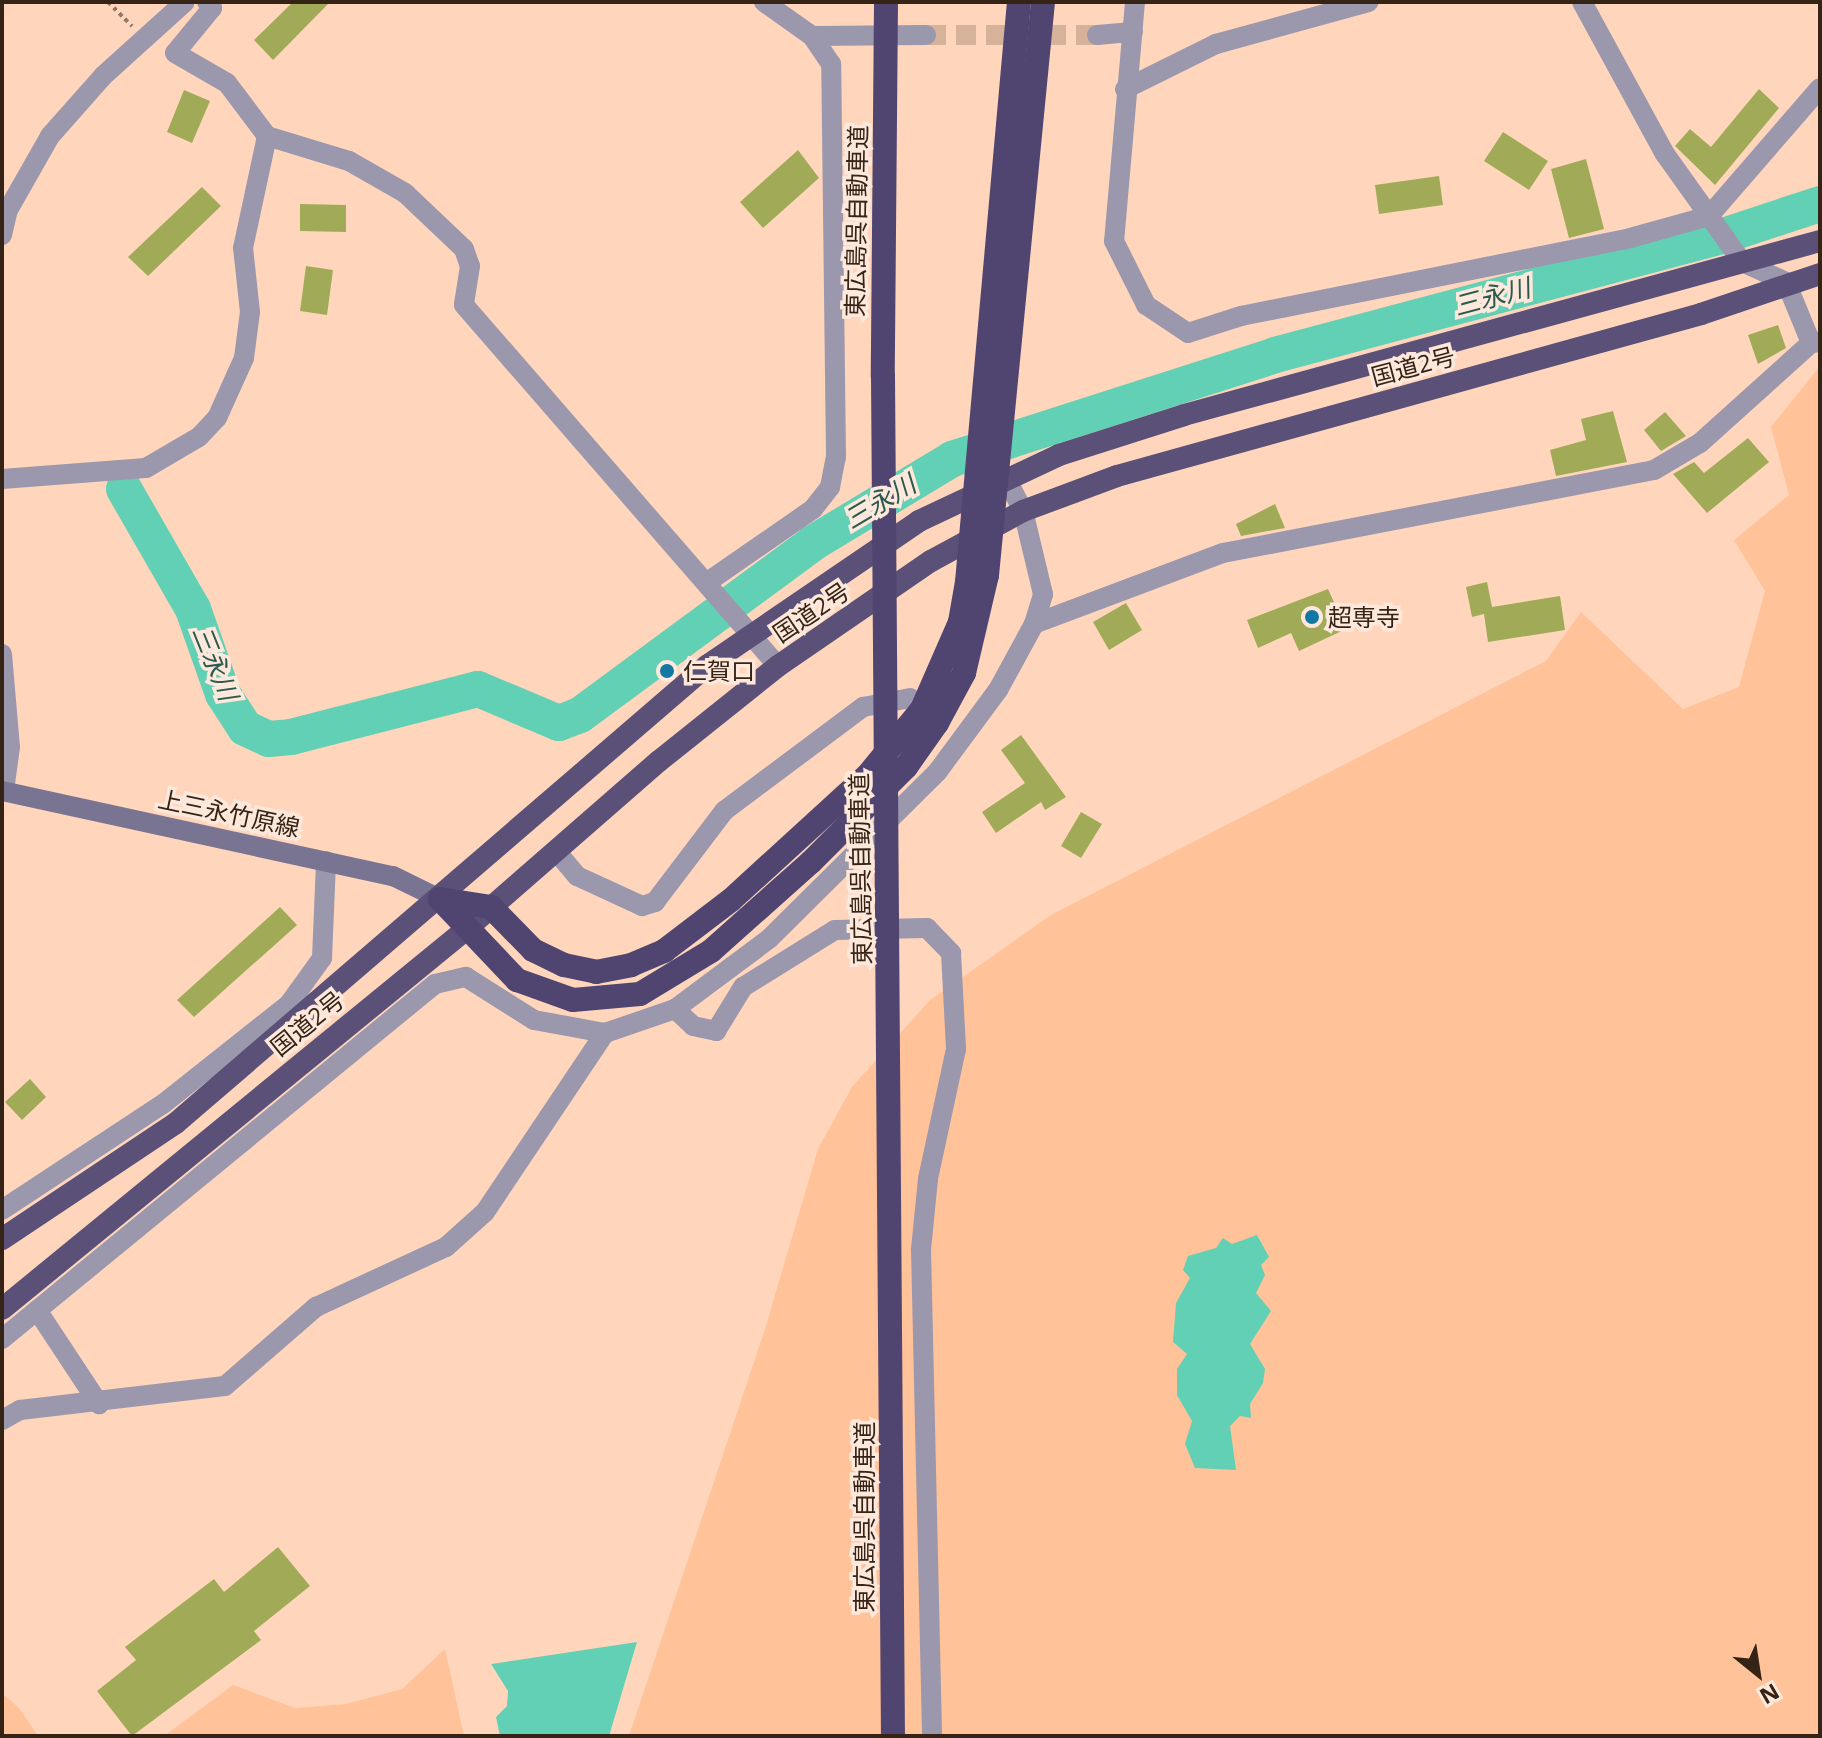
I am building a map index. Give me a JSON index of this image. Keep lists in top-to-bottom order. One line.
{"streets":{"highway":["東広島呉自動車道","国道2号"],"main road":["上三永竹原線"]},"crossings":[["国道2号","上三永竹原線"]],"water":["三永川"],"places":["超専寺","仁賀口"],"north":"bottom right"}
